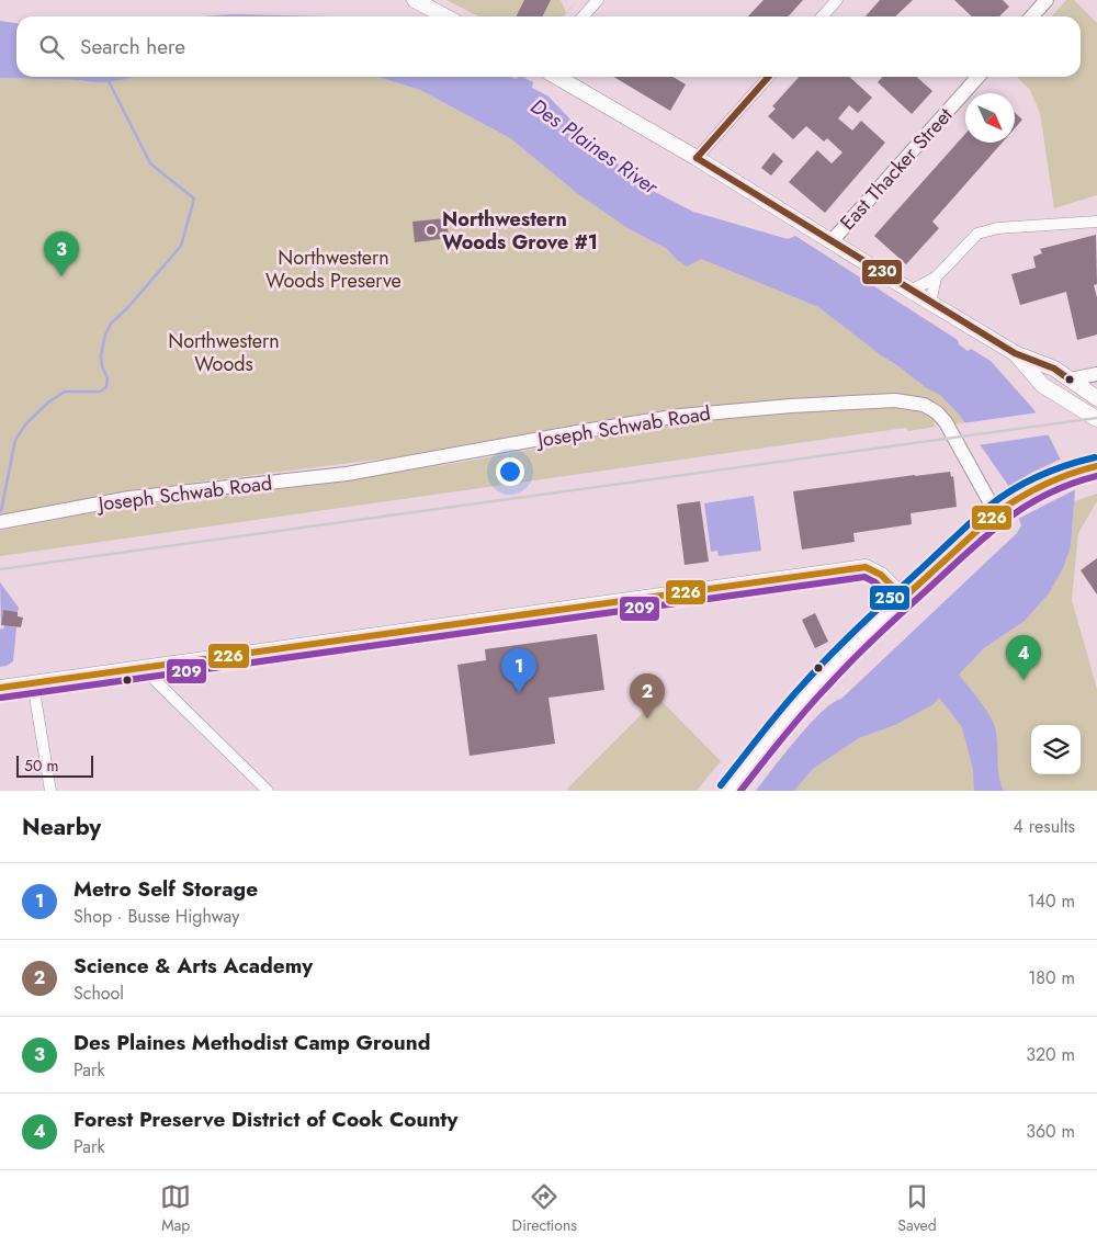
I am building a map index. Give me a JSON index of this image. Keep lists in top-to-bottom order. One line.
{"streets":{"street":["East Thacker Street","Joseph Schwab Road"]},"water":["Des Plaines River"],"parks":["Northwestern Woods Preserve","Northwestern Woods"],"places":["Northwestern Woods Grove #1"],"lines":["transit line 230","transit line 250","transit line 226","transit line 209"],"scale_bar":"50 m","north":"bottom right","page":{"search":"Search here","pins":["3","4","1","2"],"scale":"50 m","heading":["Nearby","4 results"],"list":[{"mark":"1","name":"Metro Self Storage","note":"Shop · Busse Highway","value":"140 m"},{"mark":"2","name":"Science & Arts Academy","note":"School","value":"180 m"},{"mark":"3","name":"Des Plaines Methodist Camp Ground","note":"Park","value":"320 m"},{"mark":"4","name":"Forest Preserve District of Cook County","note":"Park","value":"360 m"}],"nav":["Map","Directions","Saved"]}}
